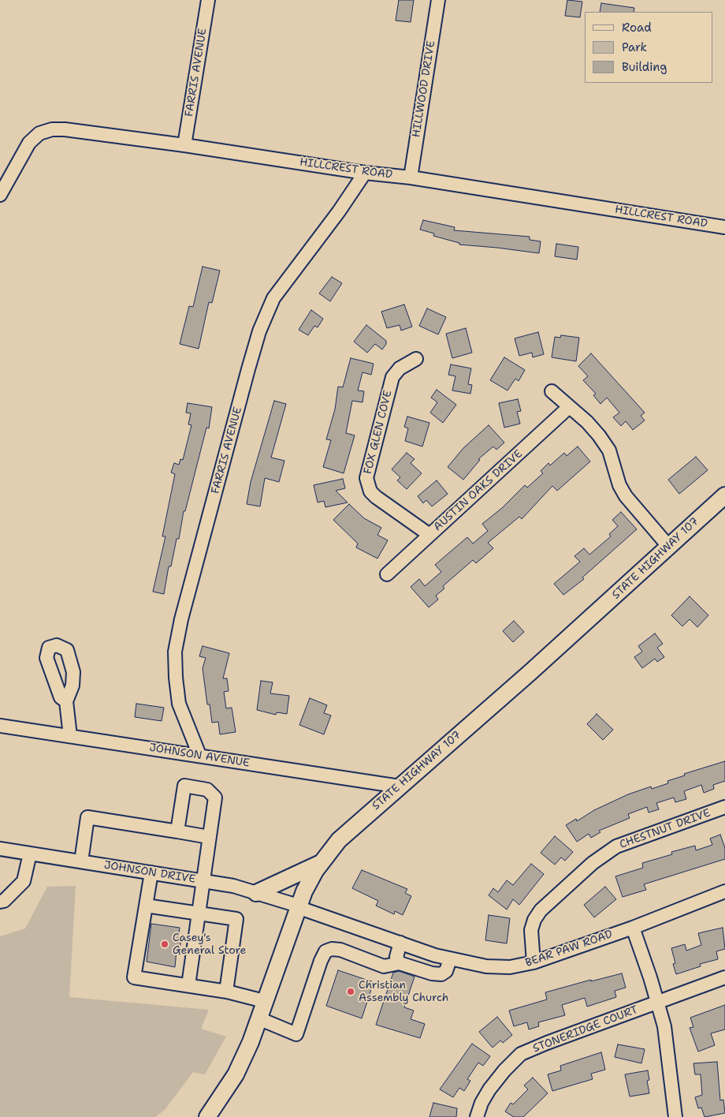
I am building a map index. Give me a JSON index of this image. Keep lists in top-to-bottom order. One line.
{"streets":{"main road":["STATE HIGHWAY 107"],"street":["FARRIS AVENUE","HILLWOOD DRIVE","HILLCREST ROAD","FOX GLEN COVE","AUSTIN OAKS DRIVE","JOHNSON AVENUE","CHESTNUT DRIVE","JOHNSON DRIVE","BEAR PAW ROAD","STONERIDGE COURT"]},"crossings":[["FARRIS AVENUE","HILLCREST ROAD"],["FARRIS AVENUE","JOHNSON AVENUE"],["HILLWOOD DRIVE","HILLCREST ROAD"],["FOX GLEN COVE","AUSTIN OAKS DRIVE"],["STATE HIGHWAY 107","JOHNSON AVENUE"],["STATE HIGHWAY 107","JOHNSON DRIVE"],["STATE HIGHWAY 107","BEAR PAW ROAD"],["CHESTNUT DRIVE","BEAR PAW ROAD"],["JOHNSON DRIVE","BEAR PAW ROAD"]],"places":["Casey's General Store","Christian Assembly Church"],"legend":["Road","Park","Building"]}
